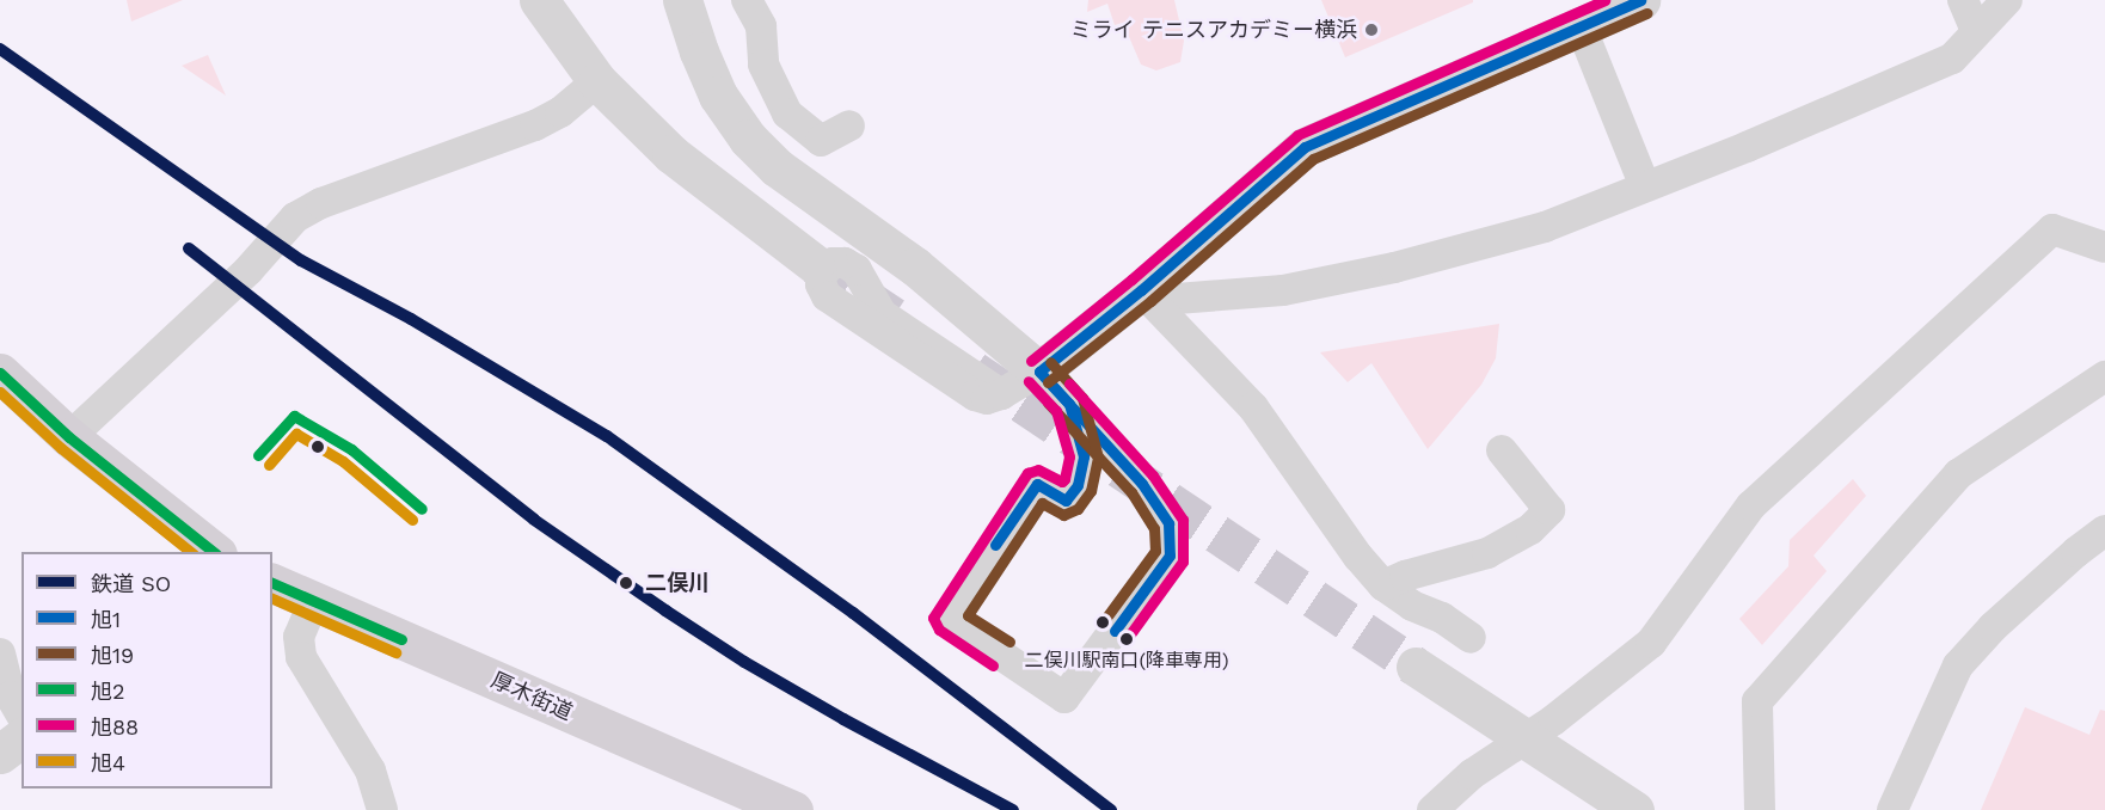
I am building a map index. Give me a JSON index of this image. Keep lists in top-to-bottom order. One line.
{"streets":{"main road":["厚木街道"]},"places":["ミライ テニスアカデミー横浜","二俣川","二俣川駅南口(降車専用)"],"lines":["transit line 旭1","transit line 旭88","transit line 旭19","rail line SO","transit line 旭2","transit line 旭4"],"legend":["鉄道 SO","旭1","旭19","旭2","旭88","旭4"]}
